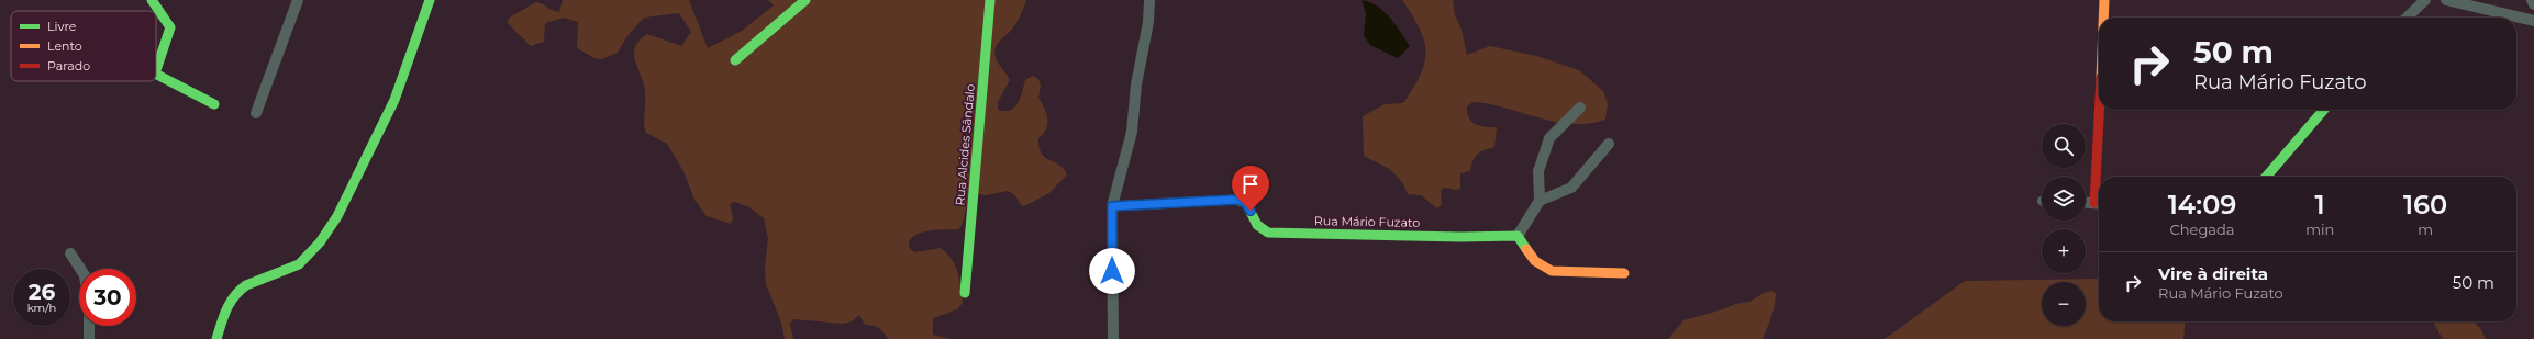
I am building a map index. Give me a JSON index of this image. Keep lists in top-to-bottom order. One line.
{"streets":{"street":["Rua Alcides Sândalo","Rua Mário Fuzato"]},"legend":["Livre","Lento","Parado"],"page":{"turn":["50 m","Rua Mário Fuzato"],"map_buttons":["+","−"],"eta":["14:09","Chegada","1","min","160","m"],"list":[{"name":"Vire à direita","note":"Rua Mário Fuzato","value":"50 m"}],"speed":"26 km/h","limit":"30"}}
